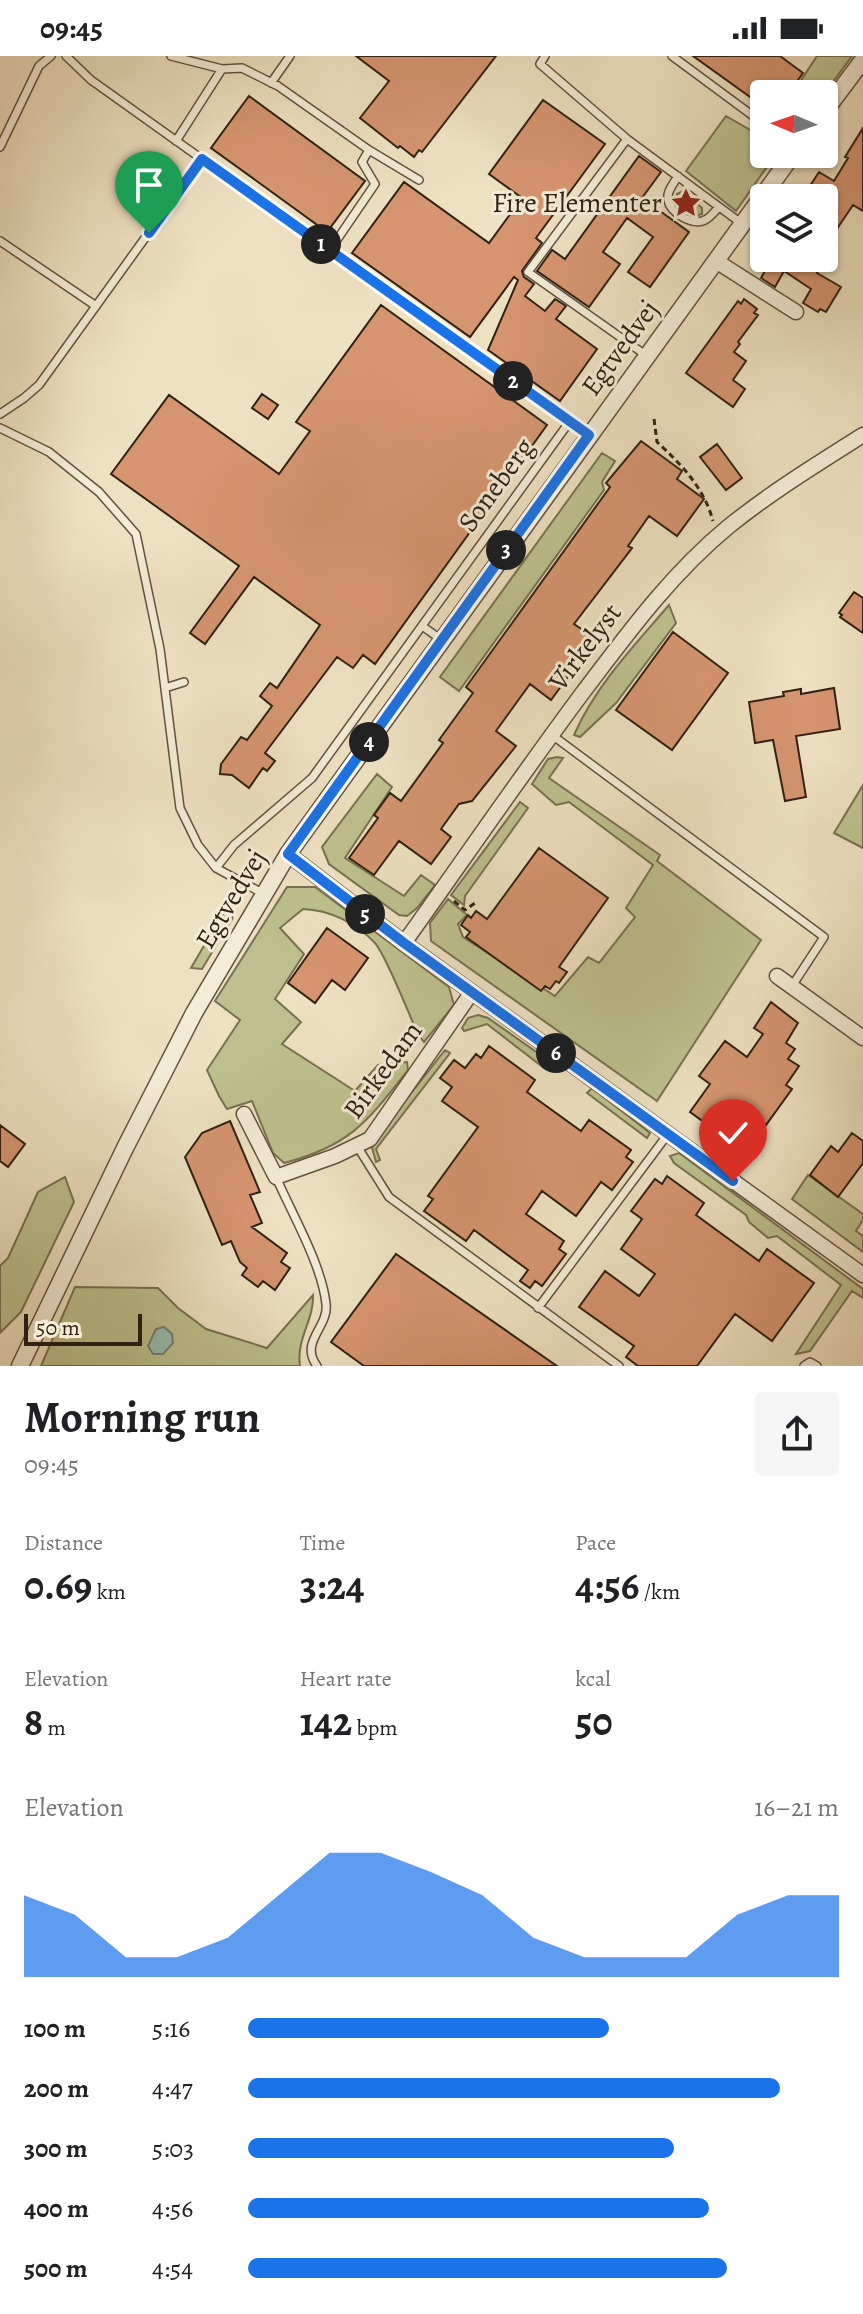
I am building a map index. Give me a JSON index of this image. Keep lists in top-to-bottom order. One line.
{"streets":{"street":["Egtvedvej","Virkelyst","Birkedam"],"lane":["Soneberg"]},"places":{"place":["Fire Elementer"]},"scale_bar":"50 m","north":"left","page":{"status":"09:45","pins":["1","2","3","4","5","6"],"scale":"50 m","heading":["Morning run","09:45"],"stats":[["Distance","0.69 km"],["Time","3:24"],["Pace","4:56 /km"],["Elevation","8 m"],["Heart rate","142 bpm"],["kcal","50"]],"chart":["Elevation","16–21 m"],"list":[{"name":"100 m","note":"5:16"},{"name":"200 m","note":"4:47"},{"name":"300 m","note":"5:03"},{"name":"400 m","note":"4:56"},{"name":"500 m","note":"4:54"}]}}
